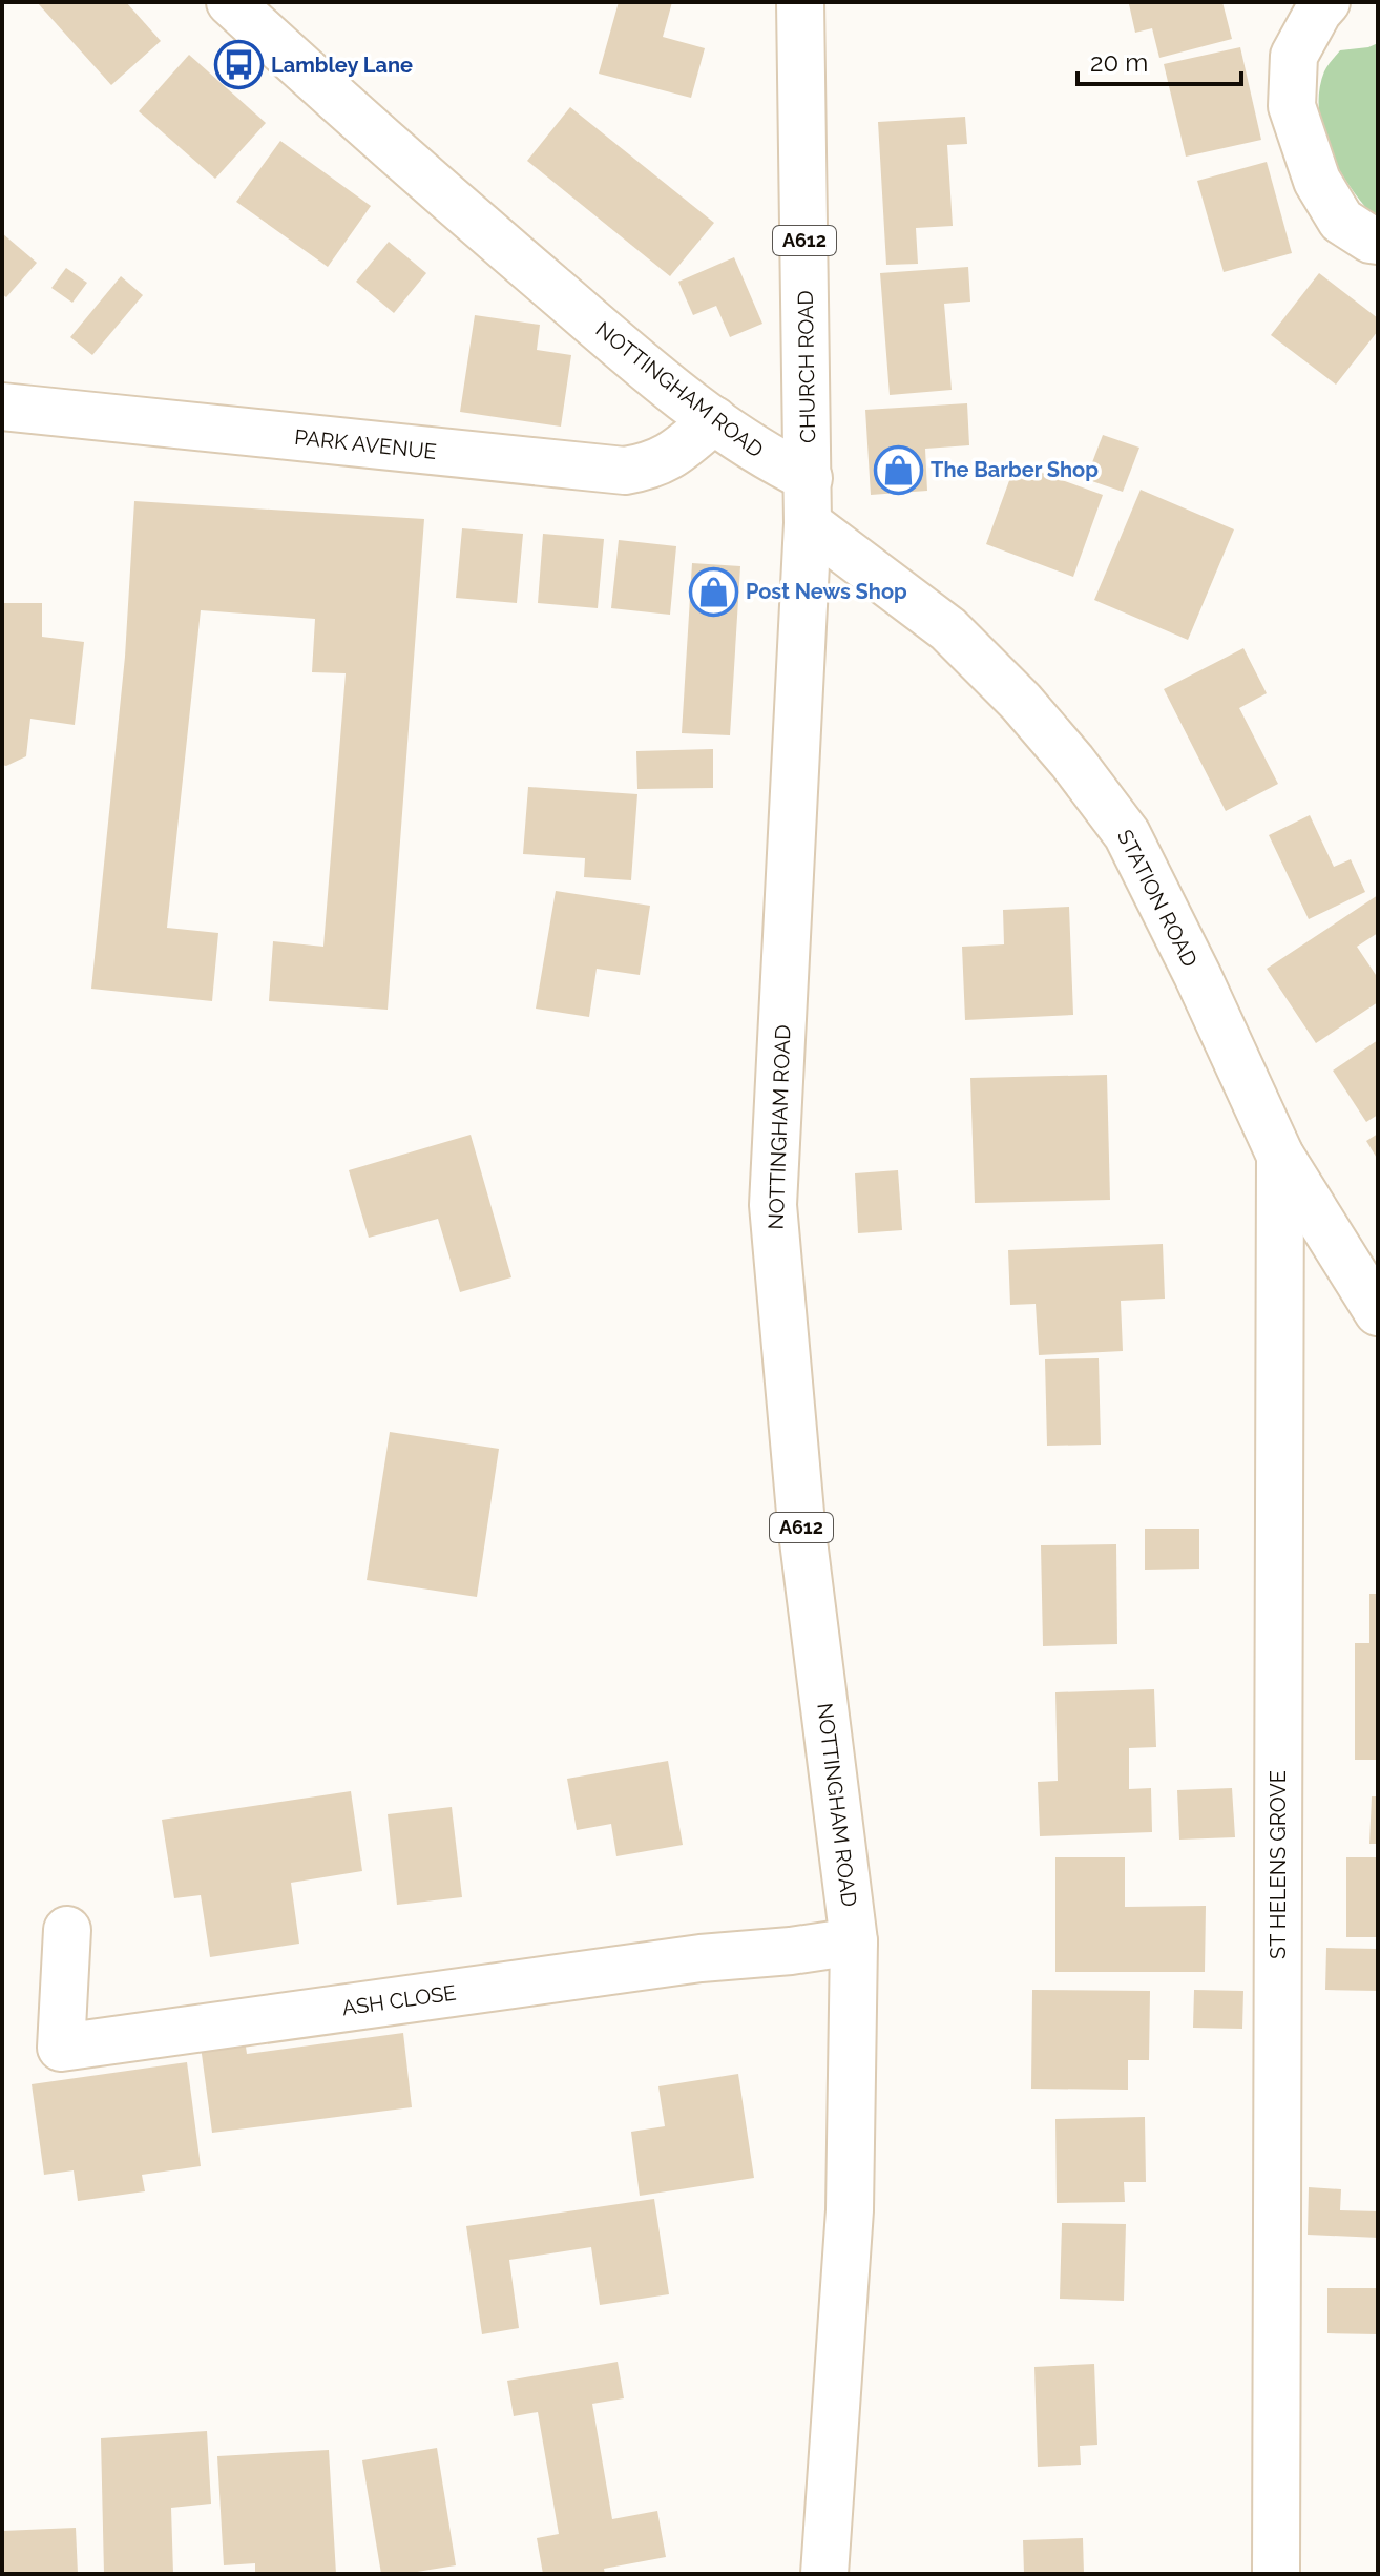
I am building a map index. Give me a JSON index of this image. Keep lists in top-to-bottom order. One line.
{"streets":{"street":["A612","CHURCH ROAD","NOTTINGHAM ROAD","PARK AVENUE","STATION ROAD","ST HELENS GROVE","ASH CLOSE"]},"crossings":[["CHURCH ROAD","NOTTINGHAM ROAD"],["NOTTINGHAM ROAD","PARK AVENUE"],["NOTTINGHAM ROAD","STATION ROAD"],["NOTTINGHAM ROAD","ASH CLOSE"],["STATION ROAD","ST HELENS GROVE"]],"places":{"bus stop":["Lambley Lane"],"shop":["The Barber Shop","Post News Shop"]},"scale_bar":"20 m"}
